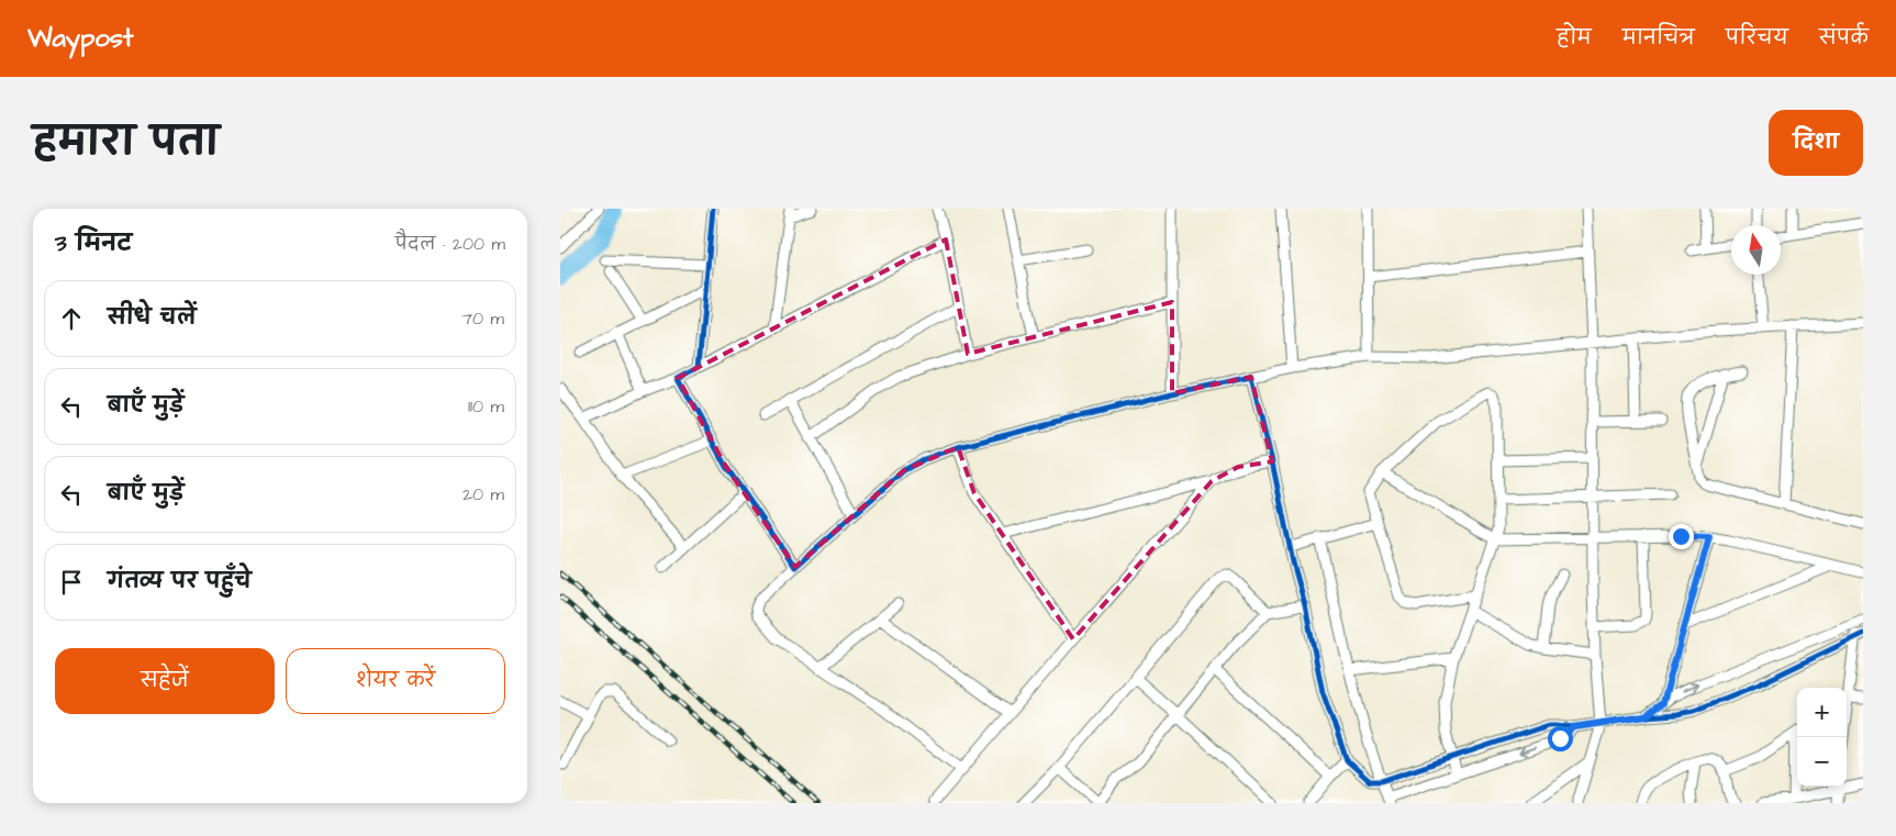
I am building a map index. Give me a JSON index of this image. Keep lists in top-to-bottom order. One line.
{"north":"top","page":{"header":"Waypost","nav":["होम","मानचित्र","परिचय","संपर्क"],"title":"हमारा पता","buttons":["दिशा",["सहेजें","शेयर करें"]],"heading":["3 मिनट","पैदल · 200 m"],"list":[["सीधे चलें","70 m"],["बाएँ मुड़ें","110 m"],["बाएँ मुड़ें","20 m"],"गंतव्य पर पहुँचे"],"map_buttons":["+","−"]}}
